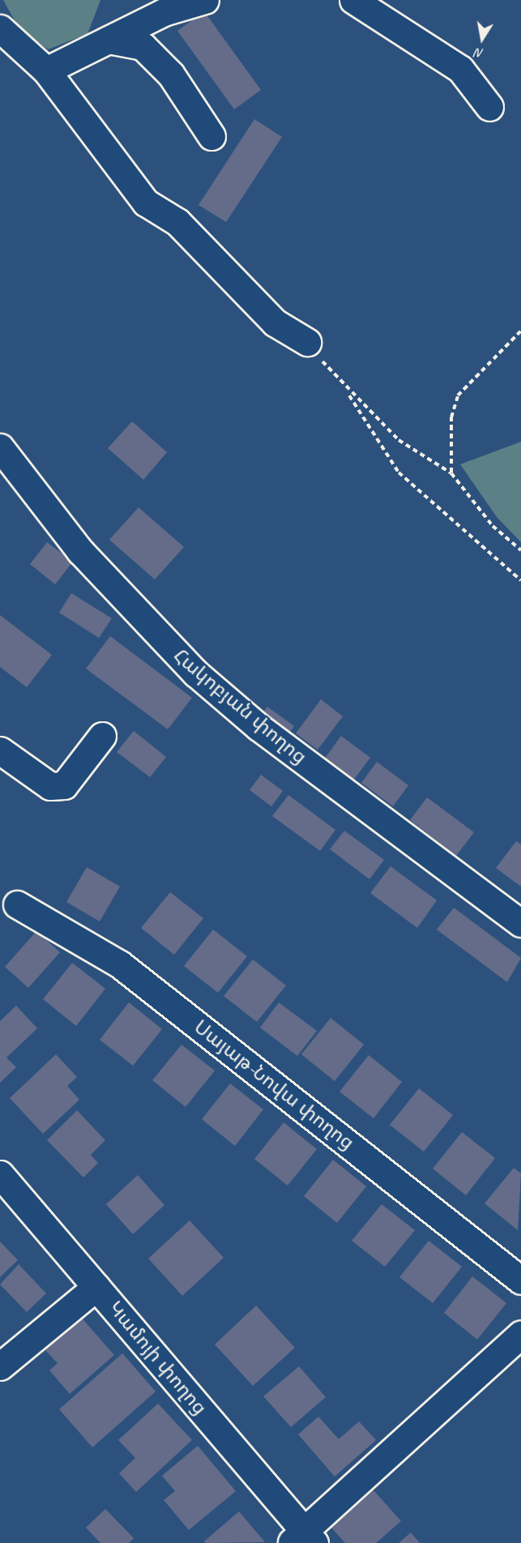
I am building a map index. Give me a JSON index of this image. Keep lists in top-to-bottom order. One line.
{"streets":{"street":["Հակոբյան փողոց","Սայաթ-Նովա փողոց","Կամոյի փողոց"]},"north":"bottom"}
